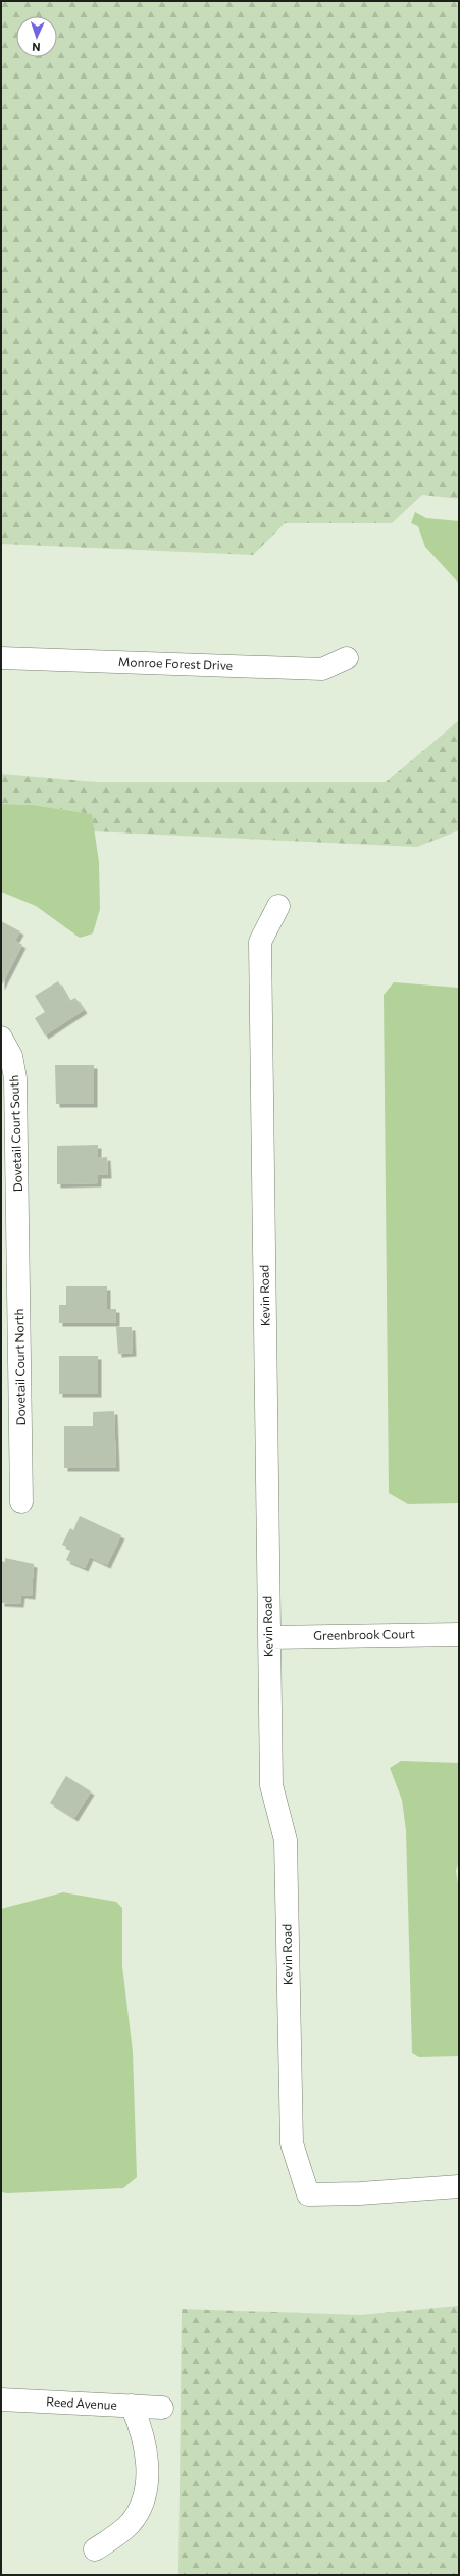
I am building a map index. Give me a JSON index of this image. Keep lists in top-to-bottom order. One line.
{"streets":{"street":["Monroe Forest Drive","Dovetail Court South","Kevin Road","Dovetail Court North","Greenbrook Court","Reed Avenue"]},"crossings":[["Dovetail Court South","Dovetail Court North"],["Kevin Road","Greenbrook Court"]],"north":"bottom"}
